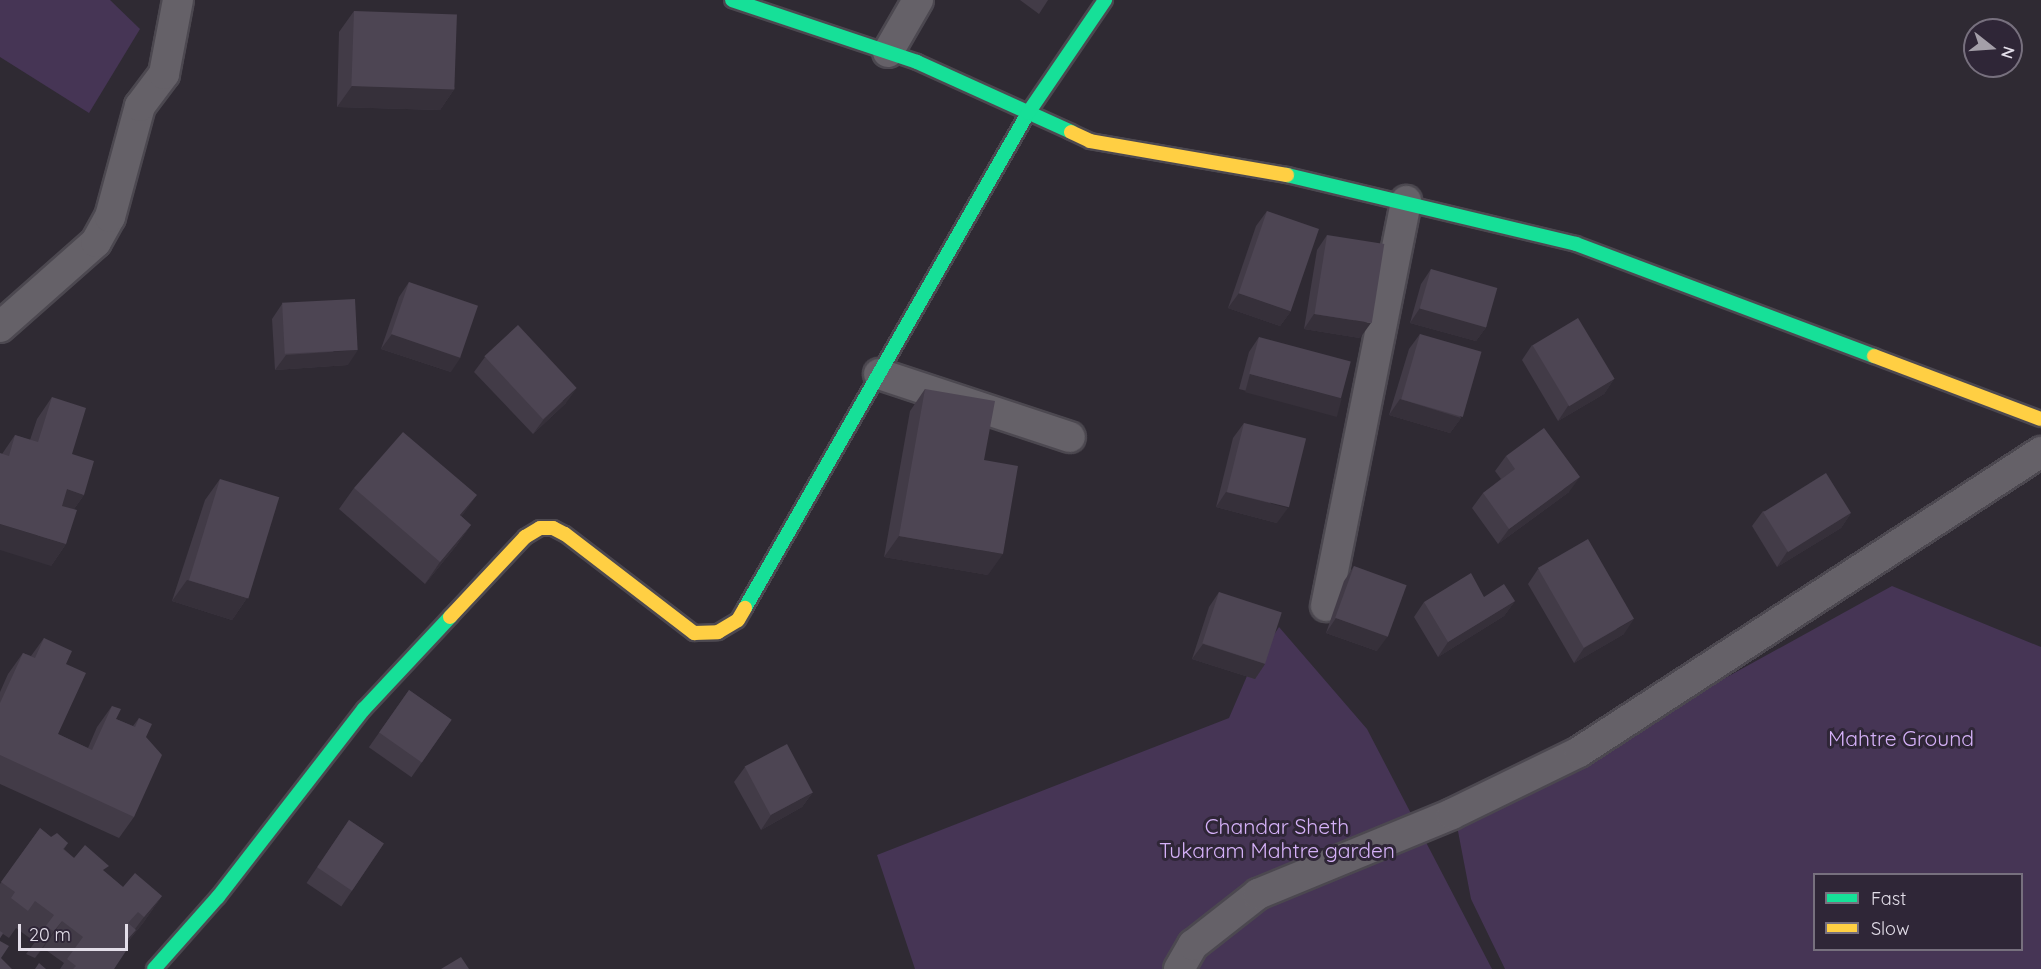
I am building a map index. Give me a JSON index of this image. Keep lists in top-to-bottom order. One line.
{"parks":["Mahtre Ground","Chandar Sheth Tukaram Mahtre garden"],"legend":["Fast","Slow"],"scale_bar":"20 m","north":"right"}
